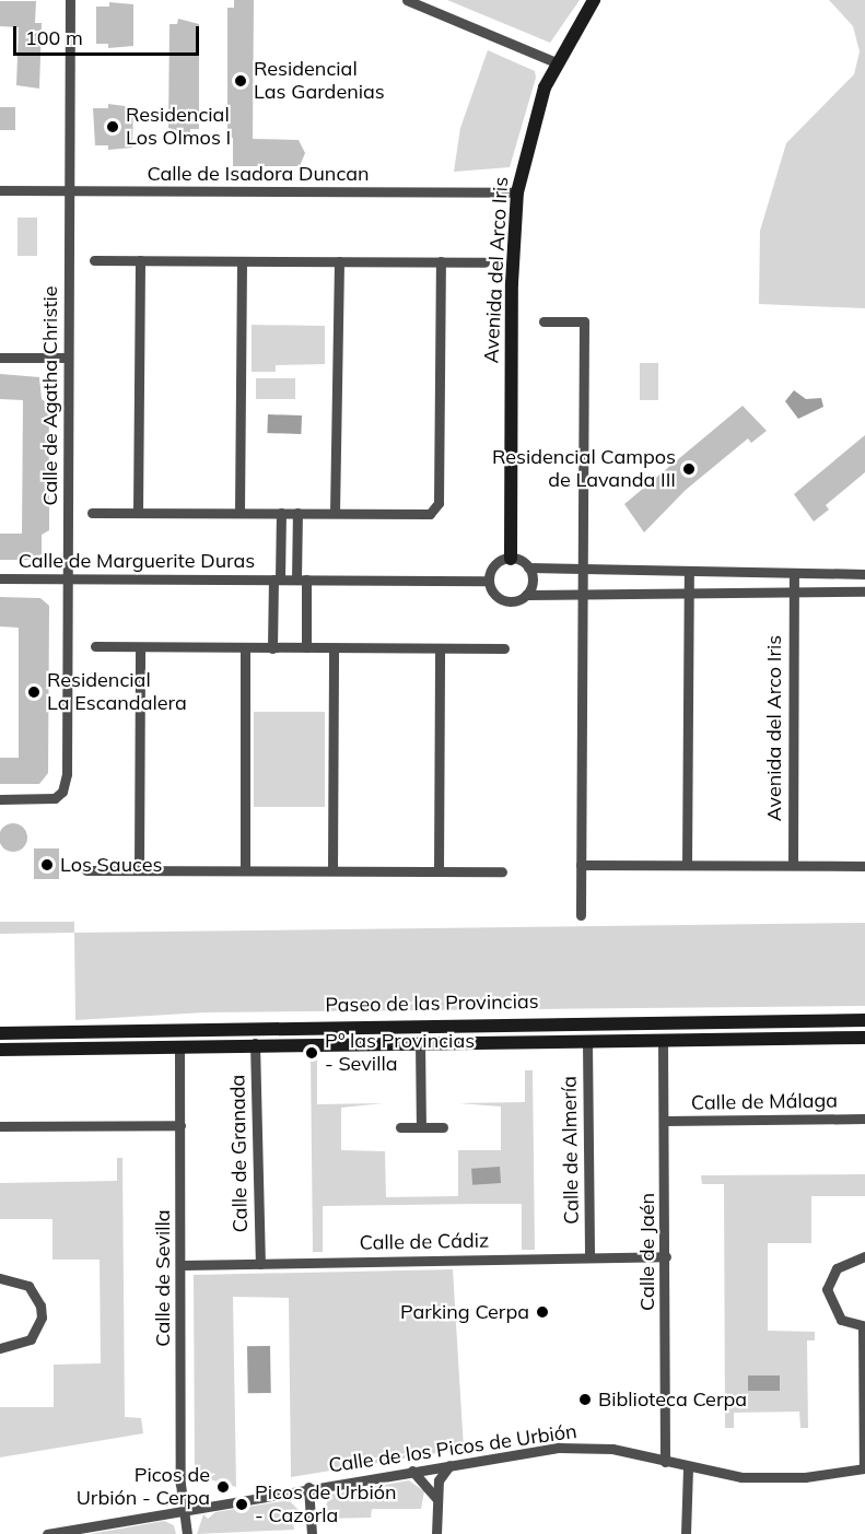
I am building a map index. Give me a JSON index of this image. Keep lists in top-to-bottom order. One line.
{"streets":{"street":["Calle de Isadora Duncan","Avenida del Arco Iris","Calle de Agatha Christie","Calle de Marguerite Duras","Paseo de las Provincias","Calle de Málaga","Calle de Almería","Calle de Granada","Calle de Cádiz","Calle de Jaén","Calle de Sevilla","Calle de los Picos de Urbión"]},"crossings":[["Calle de Isadora Duncan","Avenida del Arco Iris"],["Calle de Isadora Duncan","Calle de Agatha Christie"],["Avenida del Arco Iris","Calle de Marguerite Duras"],["Calle de Agatha Christie","Calle de Marguerite Duras"],["Paseo de las Provincias","Calle de Almería"],["Paseo de las Provincias","Calle de Granada"],["Paseo de las Provincias","Calle de Jaén"],["Paseo de las Provincias","Calle de Sevilla"],["Calle de Málaga","Calle de Jaén"],["Calle de Almería","Calle de Cádiz"],["Calle de Granada","Calle de Cádiz"],["Calle de Cádiz","Calle de Jaén"],["Calle de Cádiz","Calle de Sevilla"],["Calle de Jaén","Calle de los Picos de Urbión"],["Calle de Sevilla","Calle de los Picos de Urbión"]],"places":["Residencial Las Gardenias","Residencial Los Olmos I","Residencial Campos de Lavanda III","Residencial La Escandalera","Los Sauces","Pº las Provincias - Sevilla","Parking Cerpa","Biblioteca Cerpa","Picos de Urbión - Cerpa","Picos de Urbión - Cazorla"],"scale_bar":"100 m"}
